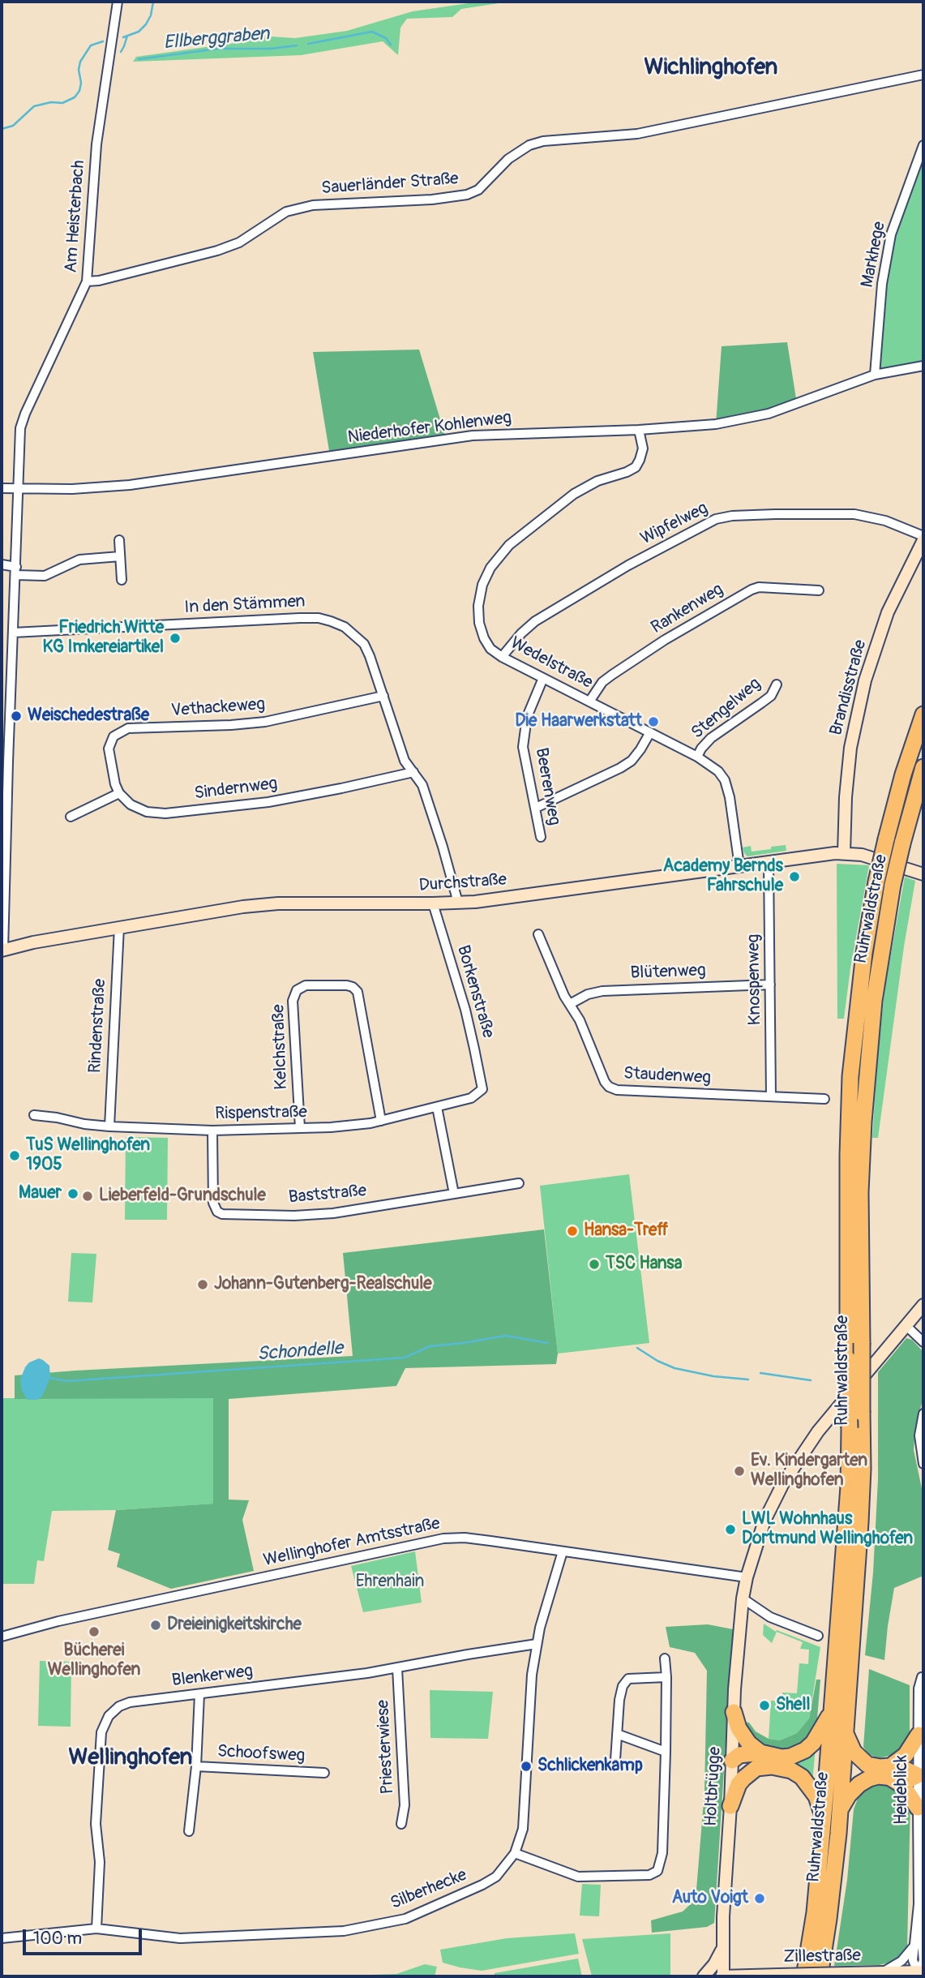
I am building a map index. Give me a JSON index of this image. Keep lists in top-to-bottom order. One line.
{"streets":{"highway":["Ruhrwaldstraße"],"street":["Sauerländer Straße","Am Heisterbach","Markhege","Niederhofer Kohlenweg","Wipfelweg","In den Stämmen","Rankenweg","Wedelstraße","Brandisstraße","Vethackeweg","Stengelweg","Beerenweg","Sindernweg","Durchstraße","Blütenweg","Knospenweg","Borkenstraße","Rindenstraße","Kelchstraße","Staudenweg","Rispenstraße","Baststraße","Wellinghofer Amtsstraße","Blenkerweg","Priesterwiese","Schoofsweg","Holtbrügge","Heideblick","Silberhecke","Zillestraße"]},"crossings":[["Sauerländer Straße","Am Heisterbach"],["Am Heisterbach","Niederhofer Kohlenweg"],["Am Heisterbach","In den Stämmen"],["Am Heisterbach","Durchstraße"],["Markhege","Niederhofer Kohlenweg"],["Niederhofer Kohlenweg","Wedelstraße"],["Wipfelweg","Wedelstraße"],["Wipfelweg","Brandisstraße"],["In den Stämmen","Vethackeweg"],["In den Stämmen","Sindernweg"],["In den Stämmen","Durchstraße"],["Rankenweg","Wedelstraße"],["Wedelstraße","Stengelweg"],["Wedelstraße","Beerenweg"],["Wedelstraße","Durchstraße"],["Brandisstraße","Durchstraße"],["Vethackeweg","Sindernweg"],["Durchstraße","Knospenweg"],["Durchstraße","Borkenstraße"],["Durchstraße","Rindenstraße"],["Blütenweg","Knospenweg"],["Blütenweg","Staudenweg"],["Knospenweg","Staudenweg"],["Borkenstraße","Rispenstraße"],["Rindenstraße","Rispenstraße"],["Kelchstraße","Rispenstraße"],["Rispenstraße","Baststraße"],["Wellinghofer Amtsstraße","Holtbrügge"],["Wellinghofer Amtsstraße","Silberhecke"],["Blenkerweg","Priesterwiese"],["Blenkerweg","Silberhecke"],["Holtbrügge","Zillestraße"],["Heideblick","Zillestraße"]],"districts":["Wichlinghofen","Wellinghofen"],"water":["Ellberggraben","Schondelle"],"parks":["Ehrenhain"],"places":["Friedrich Witte KG Imkereiartikel","Weischedestraße","Die Haarwerkstatt","Academy Bernds Fahrschule","TuS Wellinghofen 1905","Mauer","Lieberfeld-Grundschule","Hansa-Treff","TSC Hansa","Johann-Gutenberg-Realschule","Ev. Kindergarten Wellinghofen","LWL Wohnhaus Dortmund Wellinghofen","Dreieinigkeitskirche","Bücherei Wellinghofen","Shell","Schlickenkamp","Auto Voigt"],"scale_bar":"100 m"}
